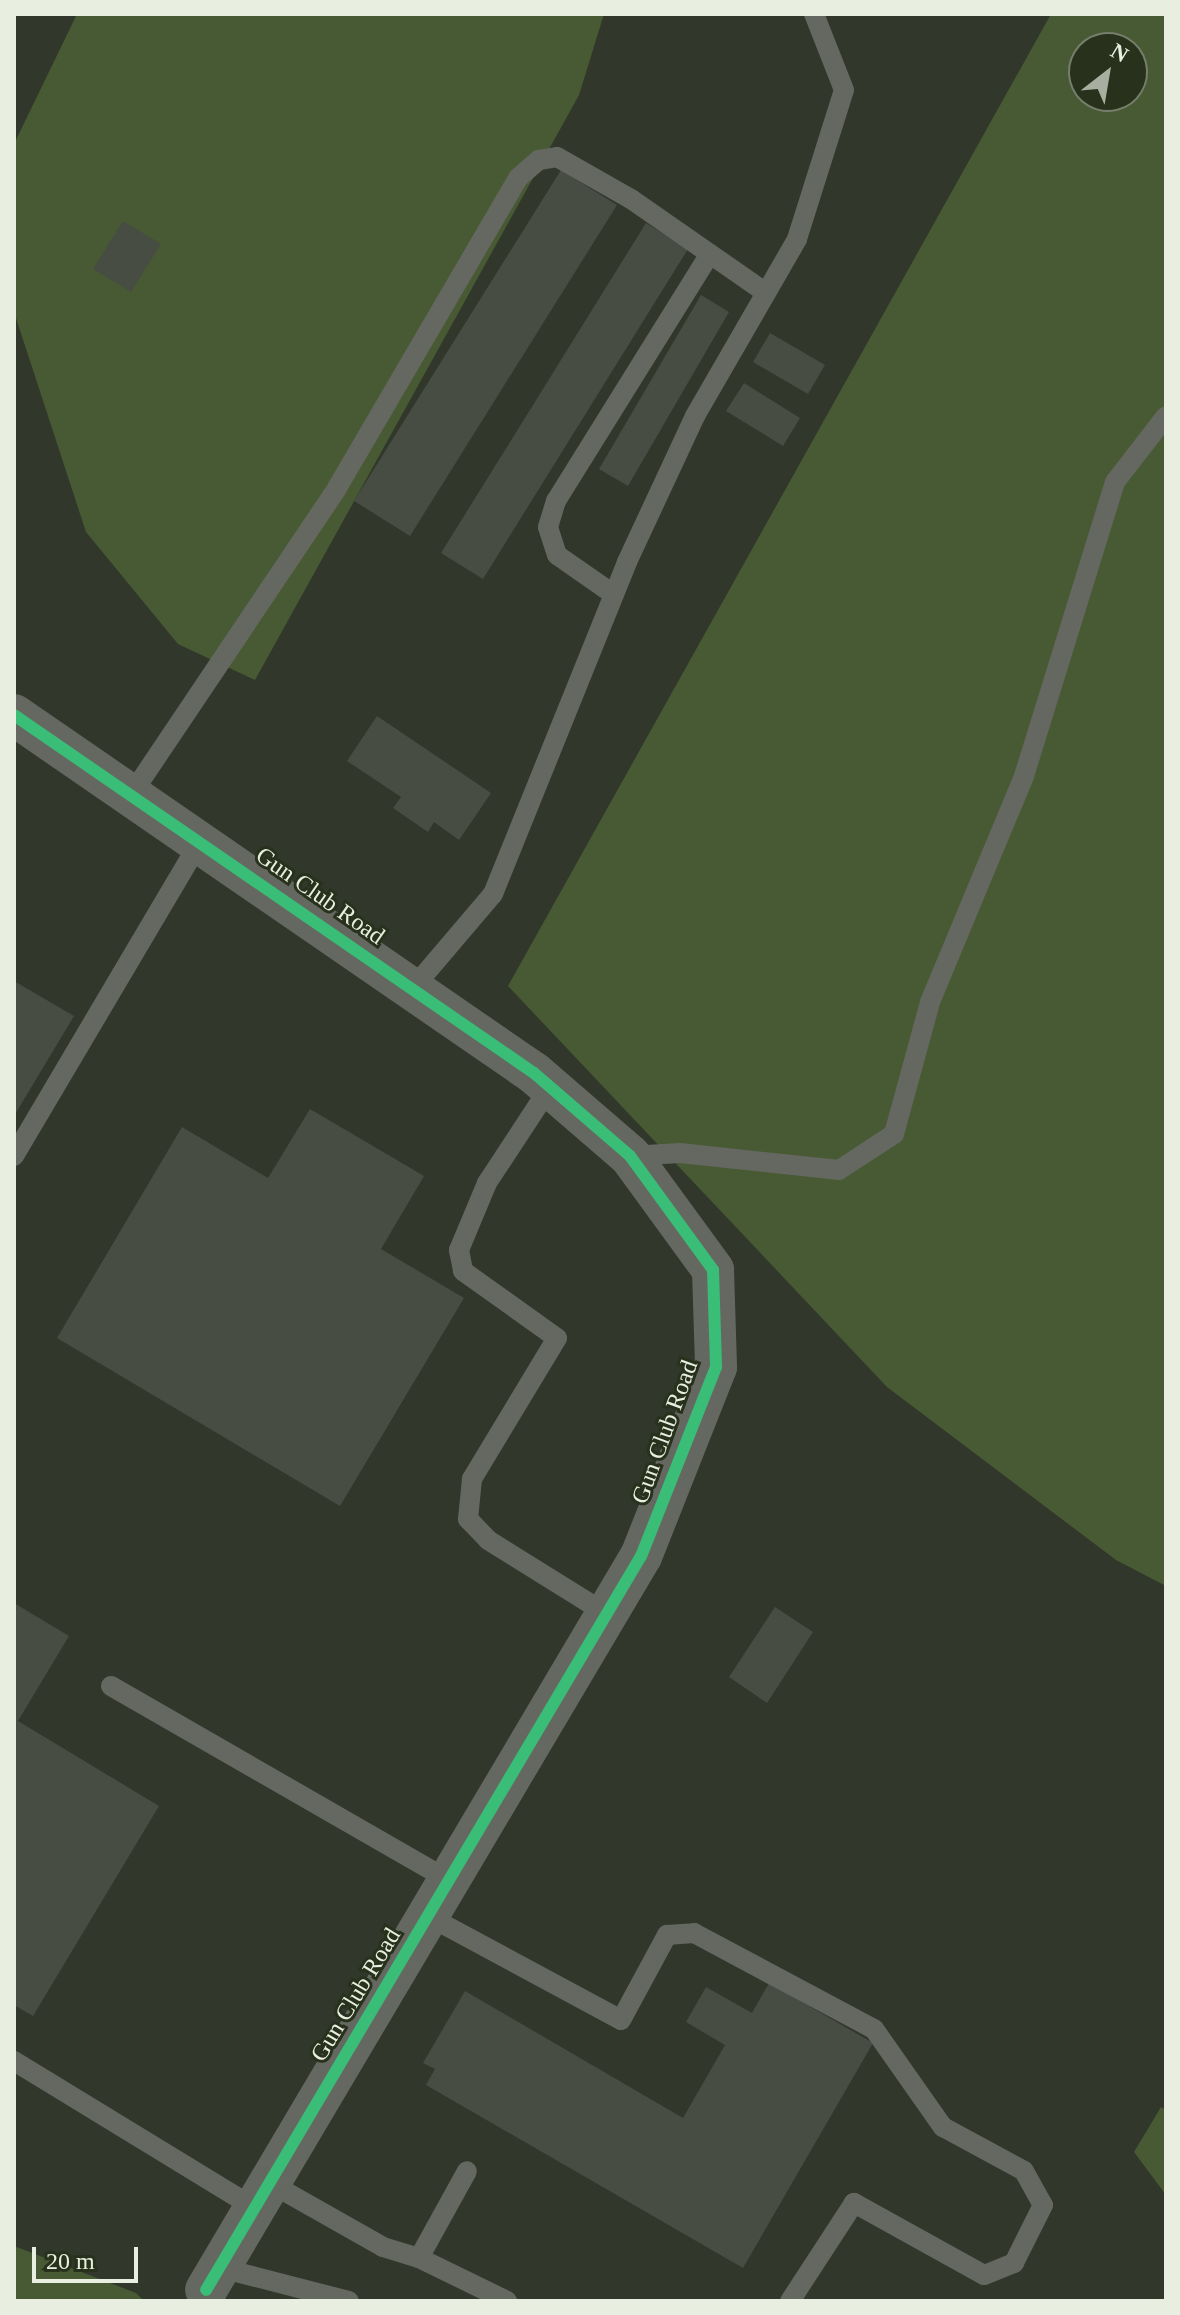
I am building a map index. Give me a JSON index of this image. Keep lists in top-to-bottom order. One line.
{"streets":{"street":["Gun Club Road"]},"scale_bar":"20 m","north":"top right"}
